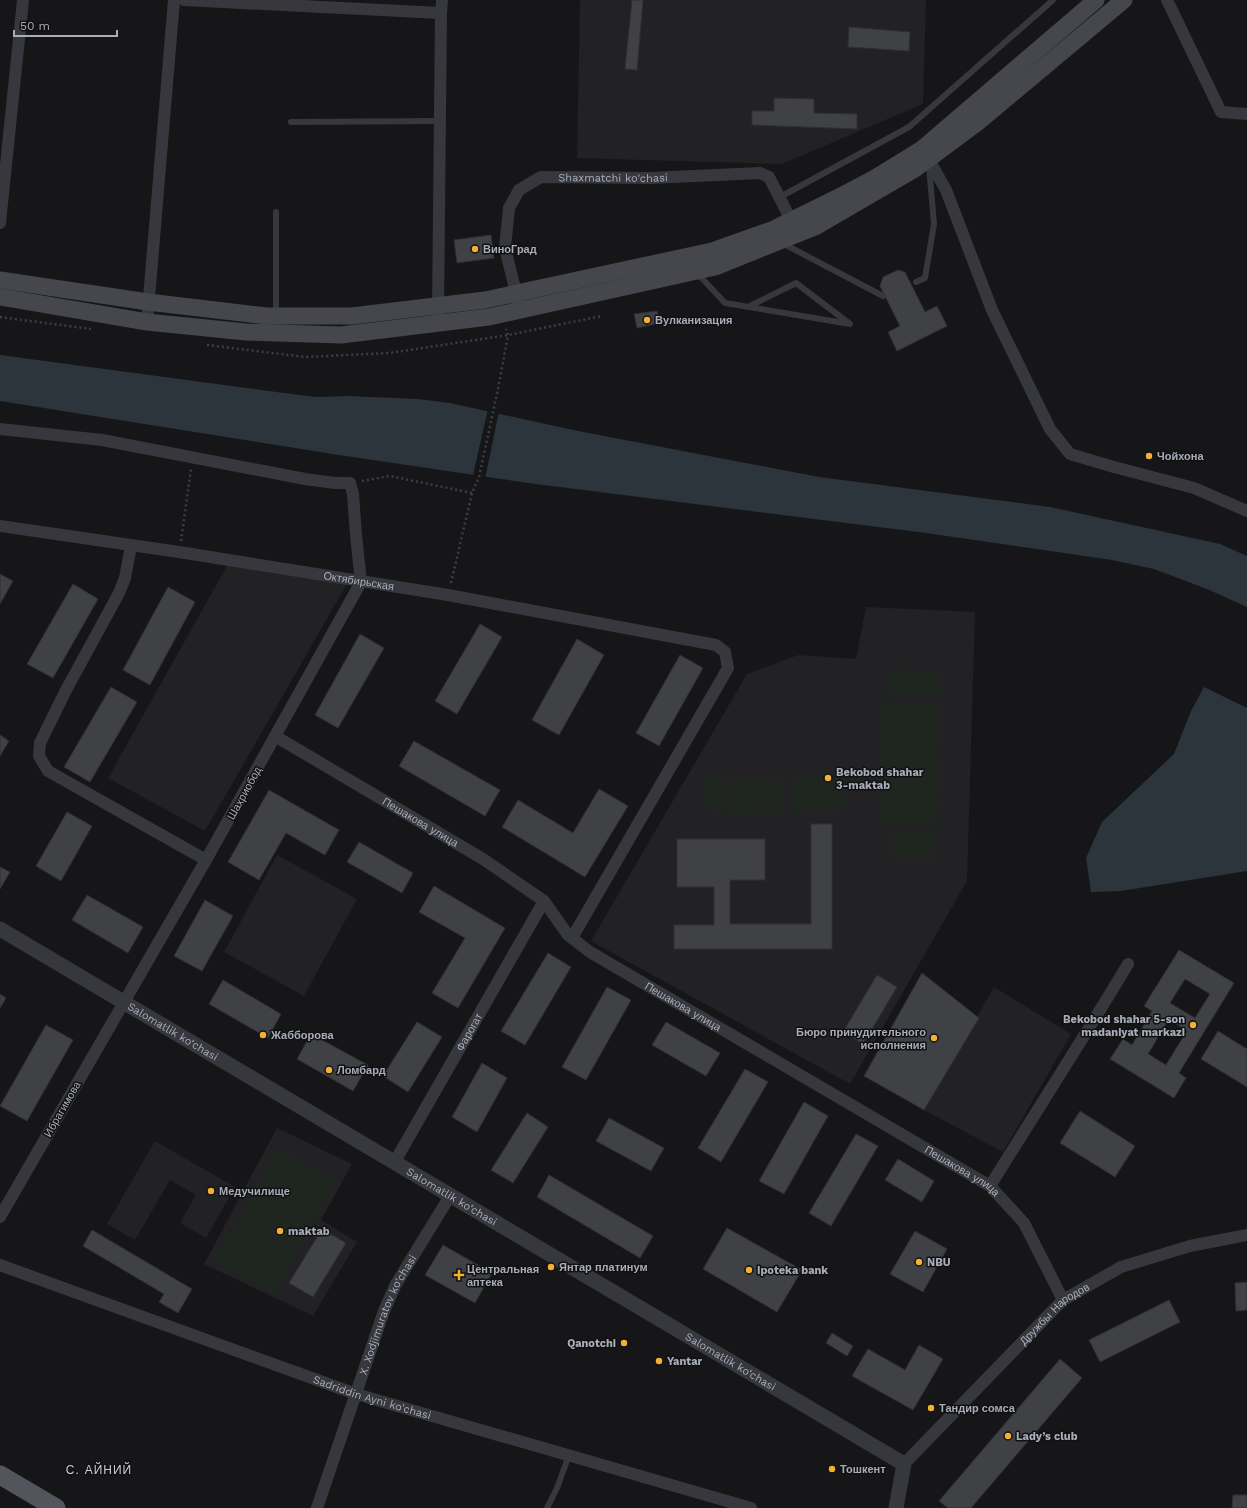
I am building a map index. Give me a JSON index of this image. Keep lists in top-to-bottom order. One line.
{"streets":{"street":["Shaxmatchi ko'chasi","Октябирьская","Шахриобод","Пешакова улица","Salomatlik ko‘chasi","Фарогат","Ибрагимова","X. Xodjimuratov ko'chasi","Дружбы Народов","Sadriddin Ayni ko'chasi"]},"crossings":[["Октябирьская","Шахриобод"],["Октябирьская","Пешакова улица"],["Шахриобод","Пешакова улица"],["Шахриобод","Salomatlik ko‘chasi"],["Шахриобод","Ибрагимова"],["Пешакова улица","Фарогат"],["Пешакова улица","Дружбы Народов"],["Salomatlik ko‘chasi","Фарогат"],["Salomatlik ko‘chasi","Ибрагимова"],["Salomatlik ko‘chasi","X. Xodjimuratov ko'chasi"],["Salomatlik ko‘chasi","Дружбы Народов"],["X. Xodjimuratov ko'chasi","Sadriddin Ayni ko'chasi"]],"districts":["С. АЙНИЙ"],"places":{"other":["ВиноГрад","Вулканизация","Чойхона","Bekobod shahar 3-maktab","Bekobod shahar 5-son madaniyat markazi","Жабборова","Бюро принудительного исполнения","Ломбард","Медучилище","maktab","NBU","Янтар платинум","Ipoteka bank","Qanotchi","Yantar","Тандир сомса","Lady’s club","Тошкент"],"health":["Центральная аптека"]},"scale_bar":"50 m"}
